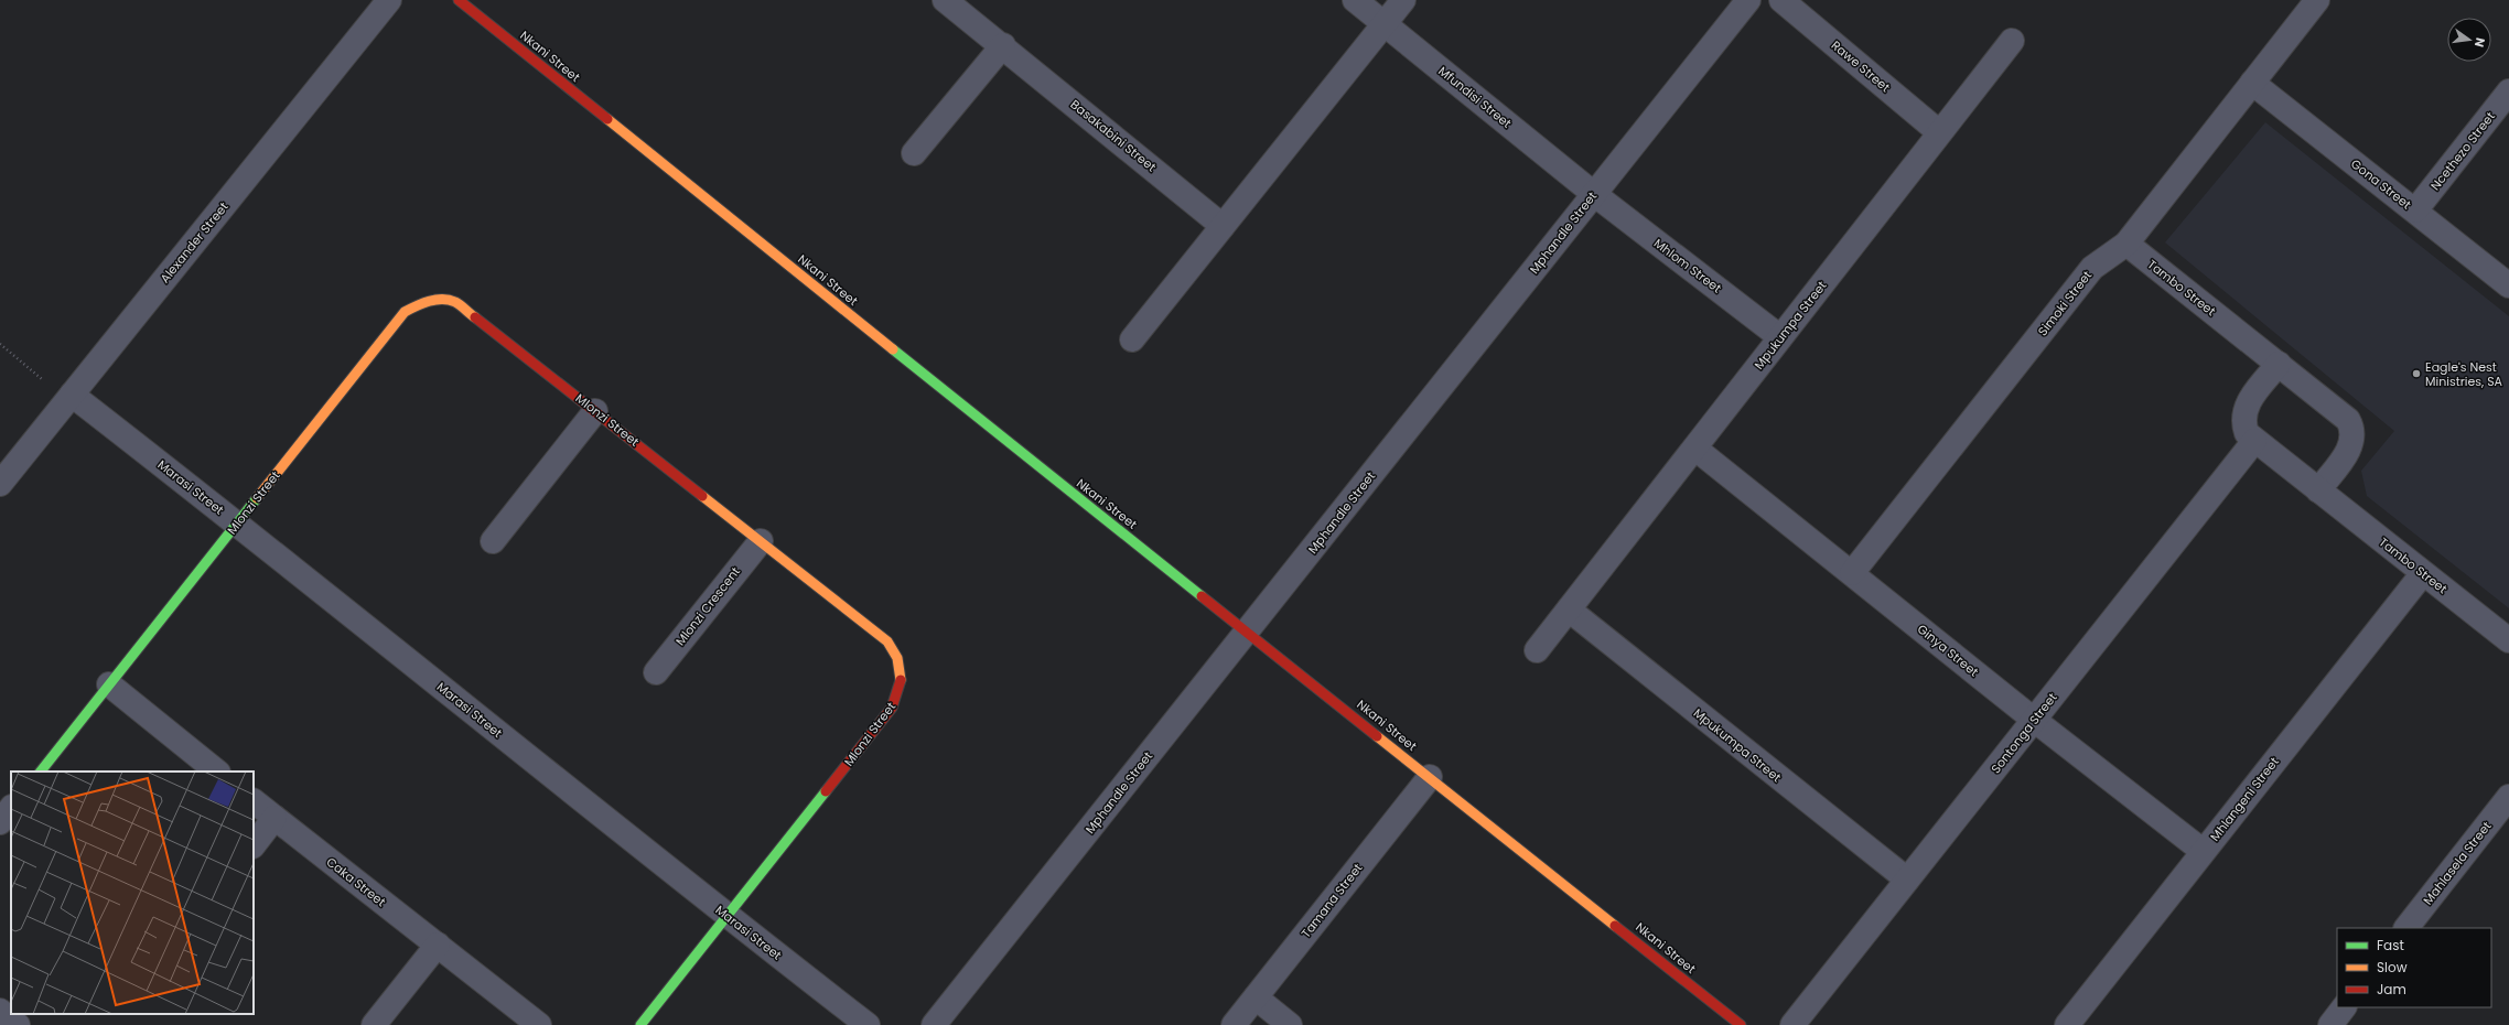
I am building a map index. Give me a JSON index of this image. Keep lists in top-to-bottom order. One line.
{"streets":{"street":["Nkani Street","Rawe Street","Mfundisi Street","Basakabini Street","Ncethezo Street","Gona Street","Mphandle Street","Alexander Street","Mhlom Street","Tambo Street","Simoki Street","Mpukumpa Street","Mlonzi Street","Marasi Street","Mlonzi Crescent","Ginya Street","Sontonga Street","Mhlangeni Street","Mahlasela Street","Caka Street","Tamana Street"]},"crossings":[["Nkani Street","Mphandle Street"],["Nkani Street","Tamana Street"],["Rawe Street","Mpukumpa Street"],["Mfundisi Street","Mphandle Street"],["Mfundisi Street","Mhlom Street"],["Ncethezo Street","Gona Street"],["Gona Street","Simoki Street"],["Mphandle Street","Mhlom Street"],["Alexander Street","Marasi Street"],["Mhlom Street","Mpukumpa Street"],["Tambo Street","Simoki Street"],["Tambo Street","Sontonga Street"],["Tambo Street","Mhlangeni Street"],["Simoki Street","Ginya Street"],["Mpukumpa Street","Ginya Street"],["Mpukumpa Street","Sontonga Street"],["Mlonzi Street","Marasi Street"],["Mlonzi Street","Mlonzi Crescent"],["Ginya Street","Sontonga Street"],["Ginya Street","Mhlangeni Street"]],"places":["Eagle's Nest Ministries, SA"],"legend":["Fast","Slow","Jam"],"north":"right"}
